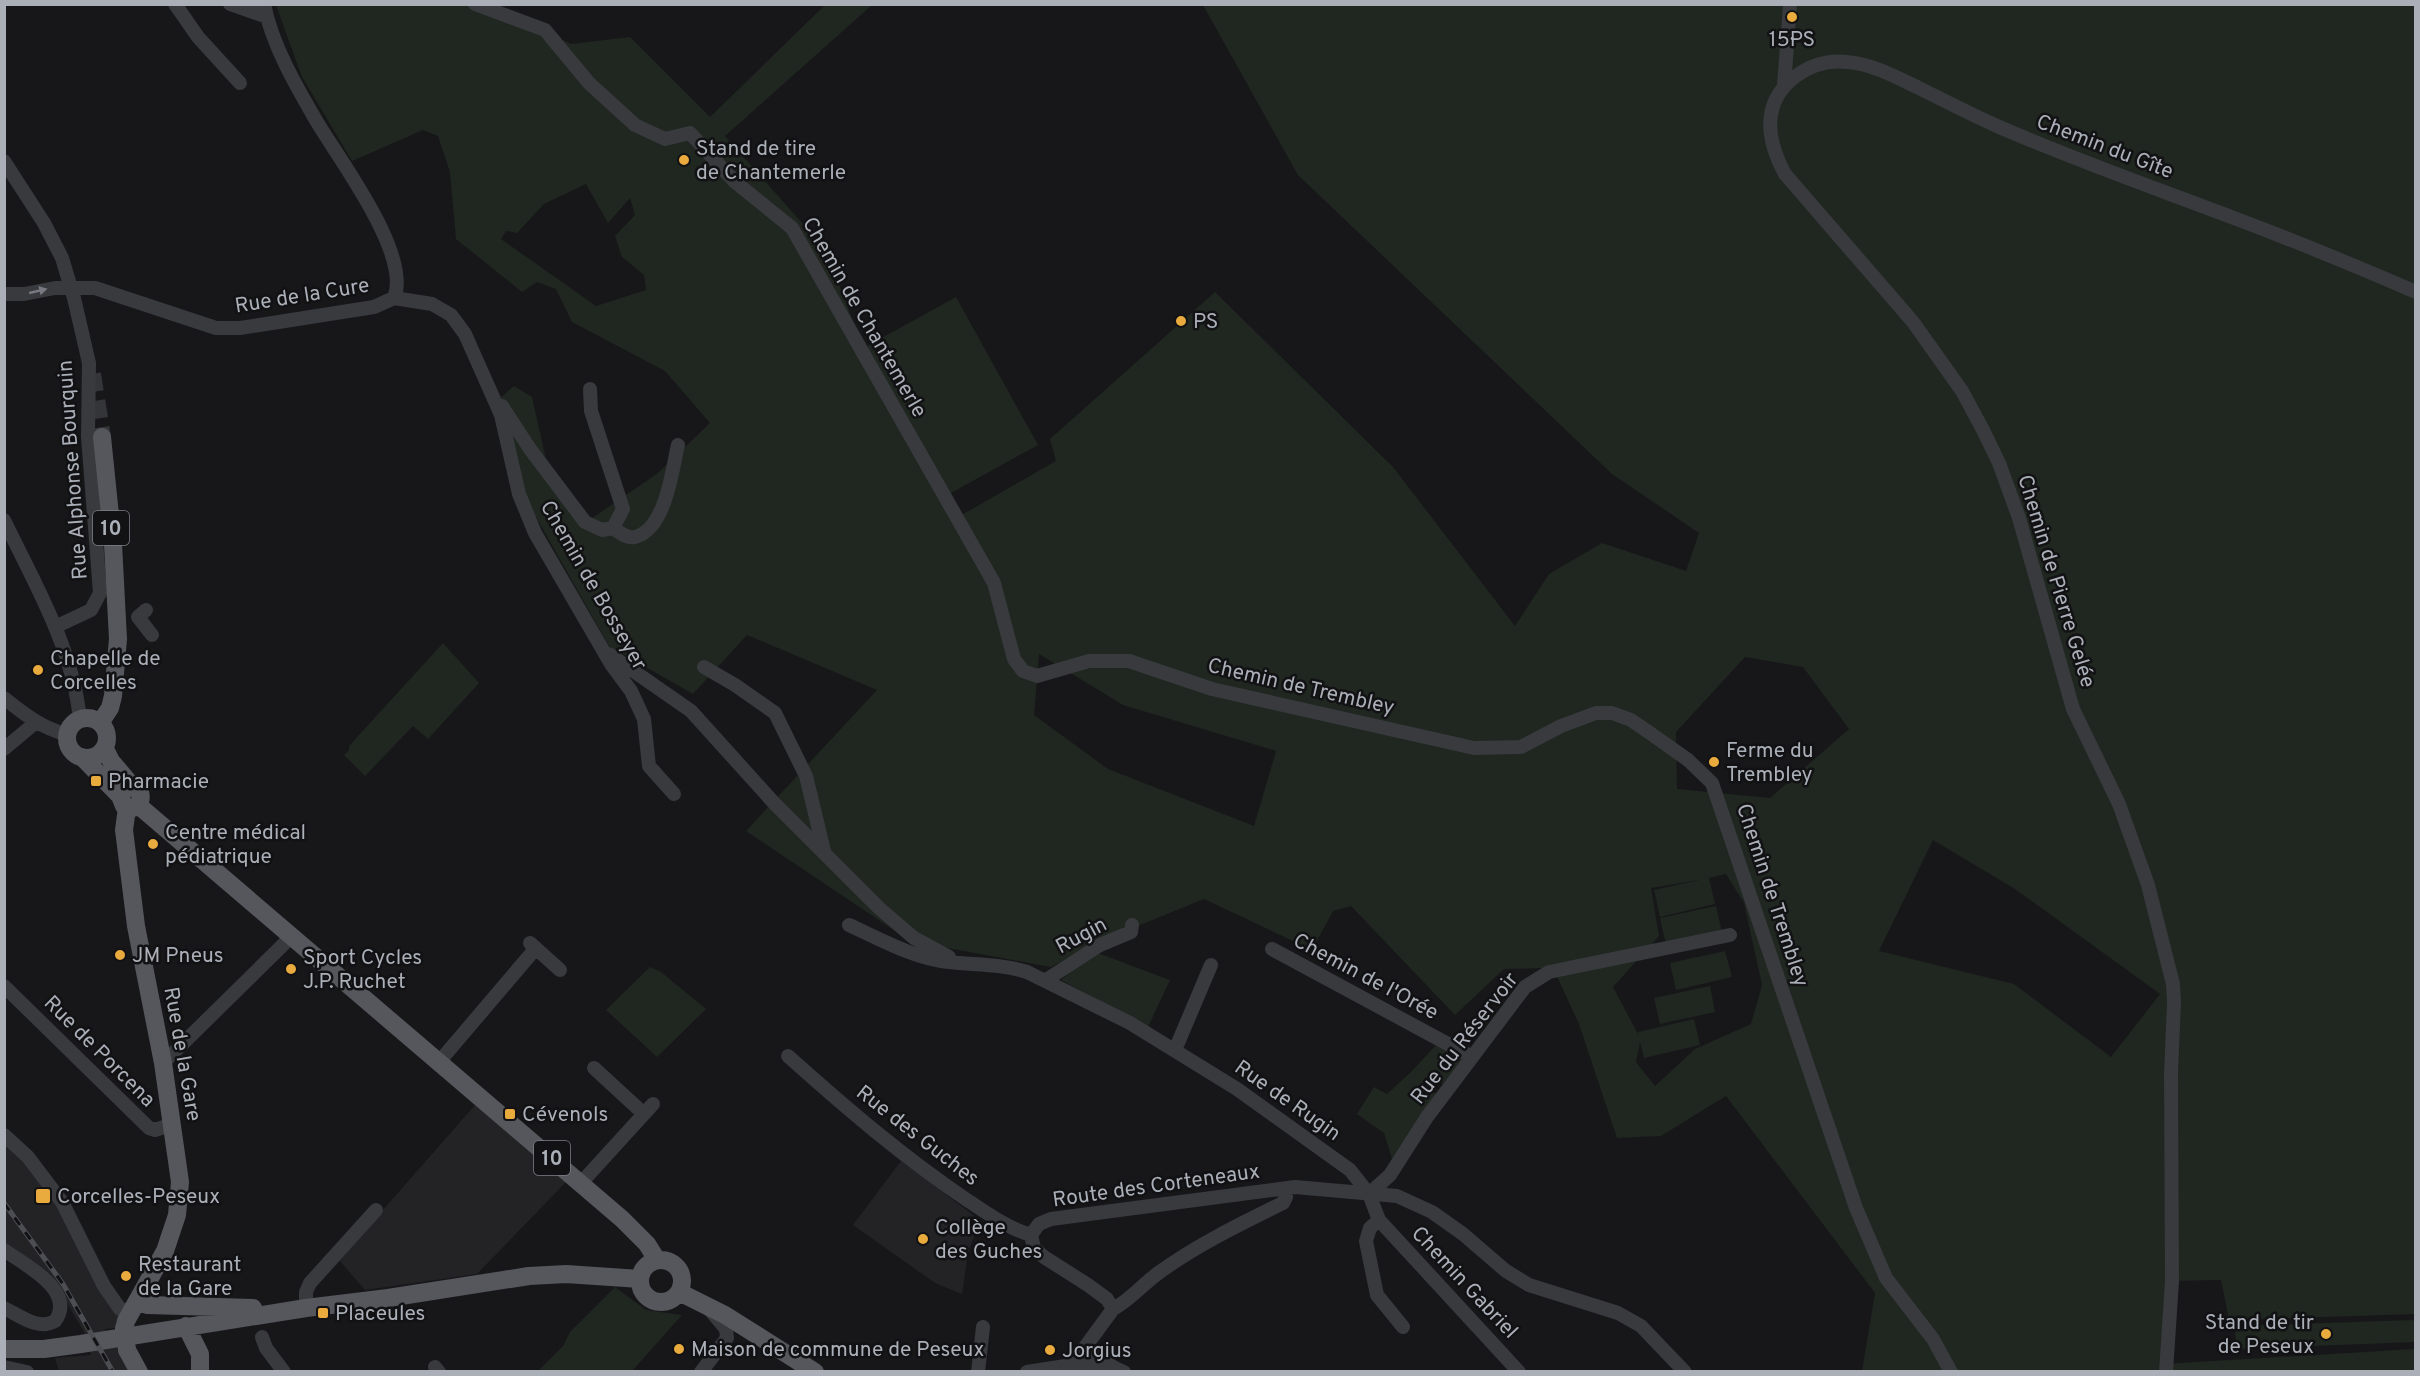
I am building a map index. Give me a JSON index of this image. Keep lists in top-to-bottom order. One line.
{"streets":{"main road":["10","Rue de la Gare"],"street":["Chemin du Gîte","Rue de la Cure","Chemin de Chantemerle","Rue Alphonse Bourquin","Chemin de Pierre Gelée","Chemin de Bosseyer","Chemin de Trembley","Rugin","Chemin de l'Orée","Rue du Réservoir","Rue de Porcena","Rue de Rugin","Rue des Guches","Route des Corteneaux","Chemin Gabriel"]},"crossings":[["Chemin du Gîte","Chemin de Pierre Gelée"],["Rue de la Cure","Rue Alphonse Bourquin"],["Rue de la Cure","Chemin de Bosseyer"],["Chemin de Chantemerle","Chemin de Trembley"],["10","Rue de la Gare"],["Chemin de Bosseyer","Rue de Rugin"],["Rugin","Rue de Rugin"],["Chemin de l'Orée","Rue du Réservoir"],["Rue du Réservoir","Rue de Rugin"],["Rue du Réservoir","Route des Corteneaux"],["Rue du Réservoir","Chemin Gabriel"],["Rue de Porcena","Rue de la Gare"],["Rue de Rugin","Route des Corteneaux"],["Rue de Rugin","Chemin Gabriel"],["Rue des Guches","Route des Corteneaux"],["Route des Corteneaux","Chemin Gabriel"]],"places":{"other":["15·PS","Stand de tire de Chantemerle","PS","Chapelle de Corcelles","Ferme du Trembley","Centre médical pédiatrique","JM Pneus","Sport Cycles J.P. Ruchet","Collège des Guches","Restaurant de la Gare","Stand de tir de Peseux","Maison de commune de Peseux","Jorgius"],"transit":["Pharmacie","Cévenols","Corcelles-Peseux","Placeules"]}}
